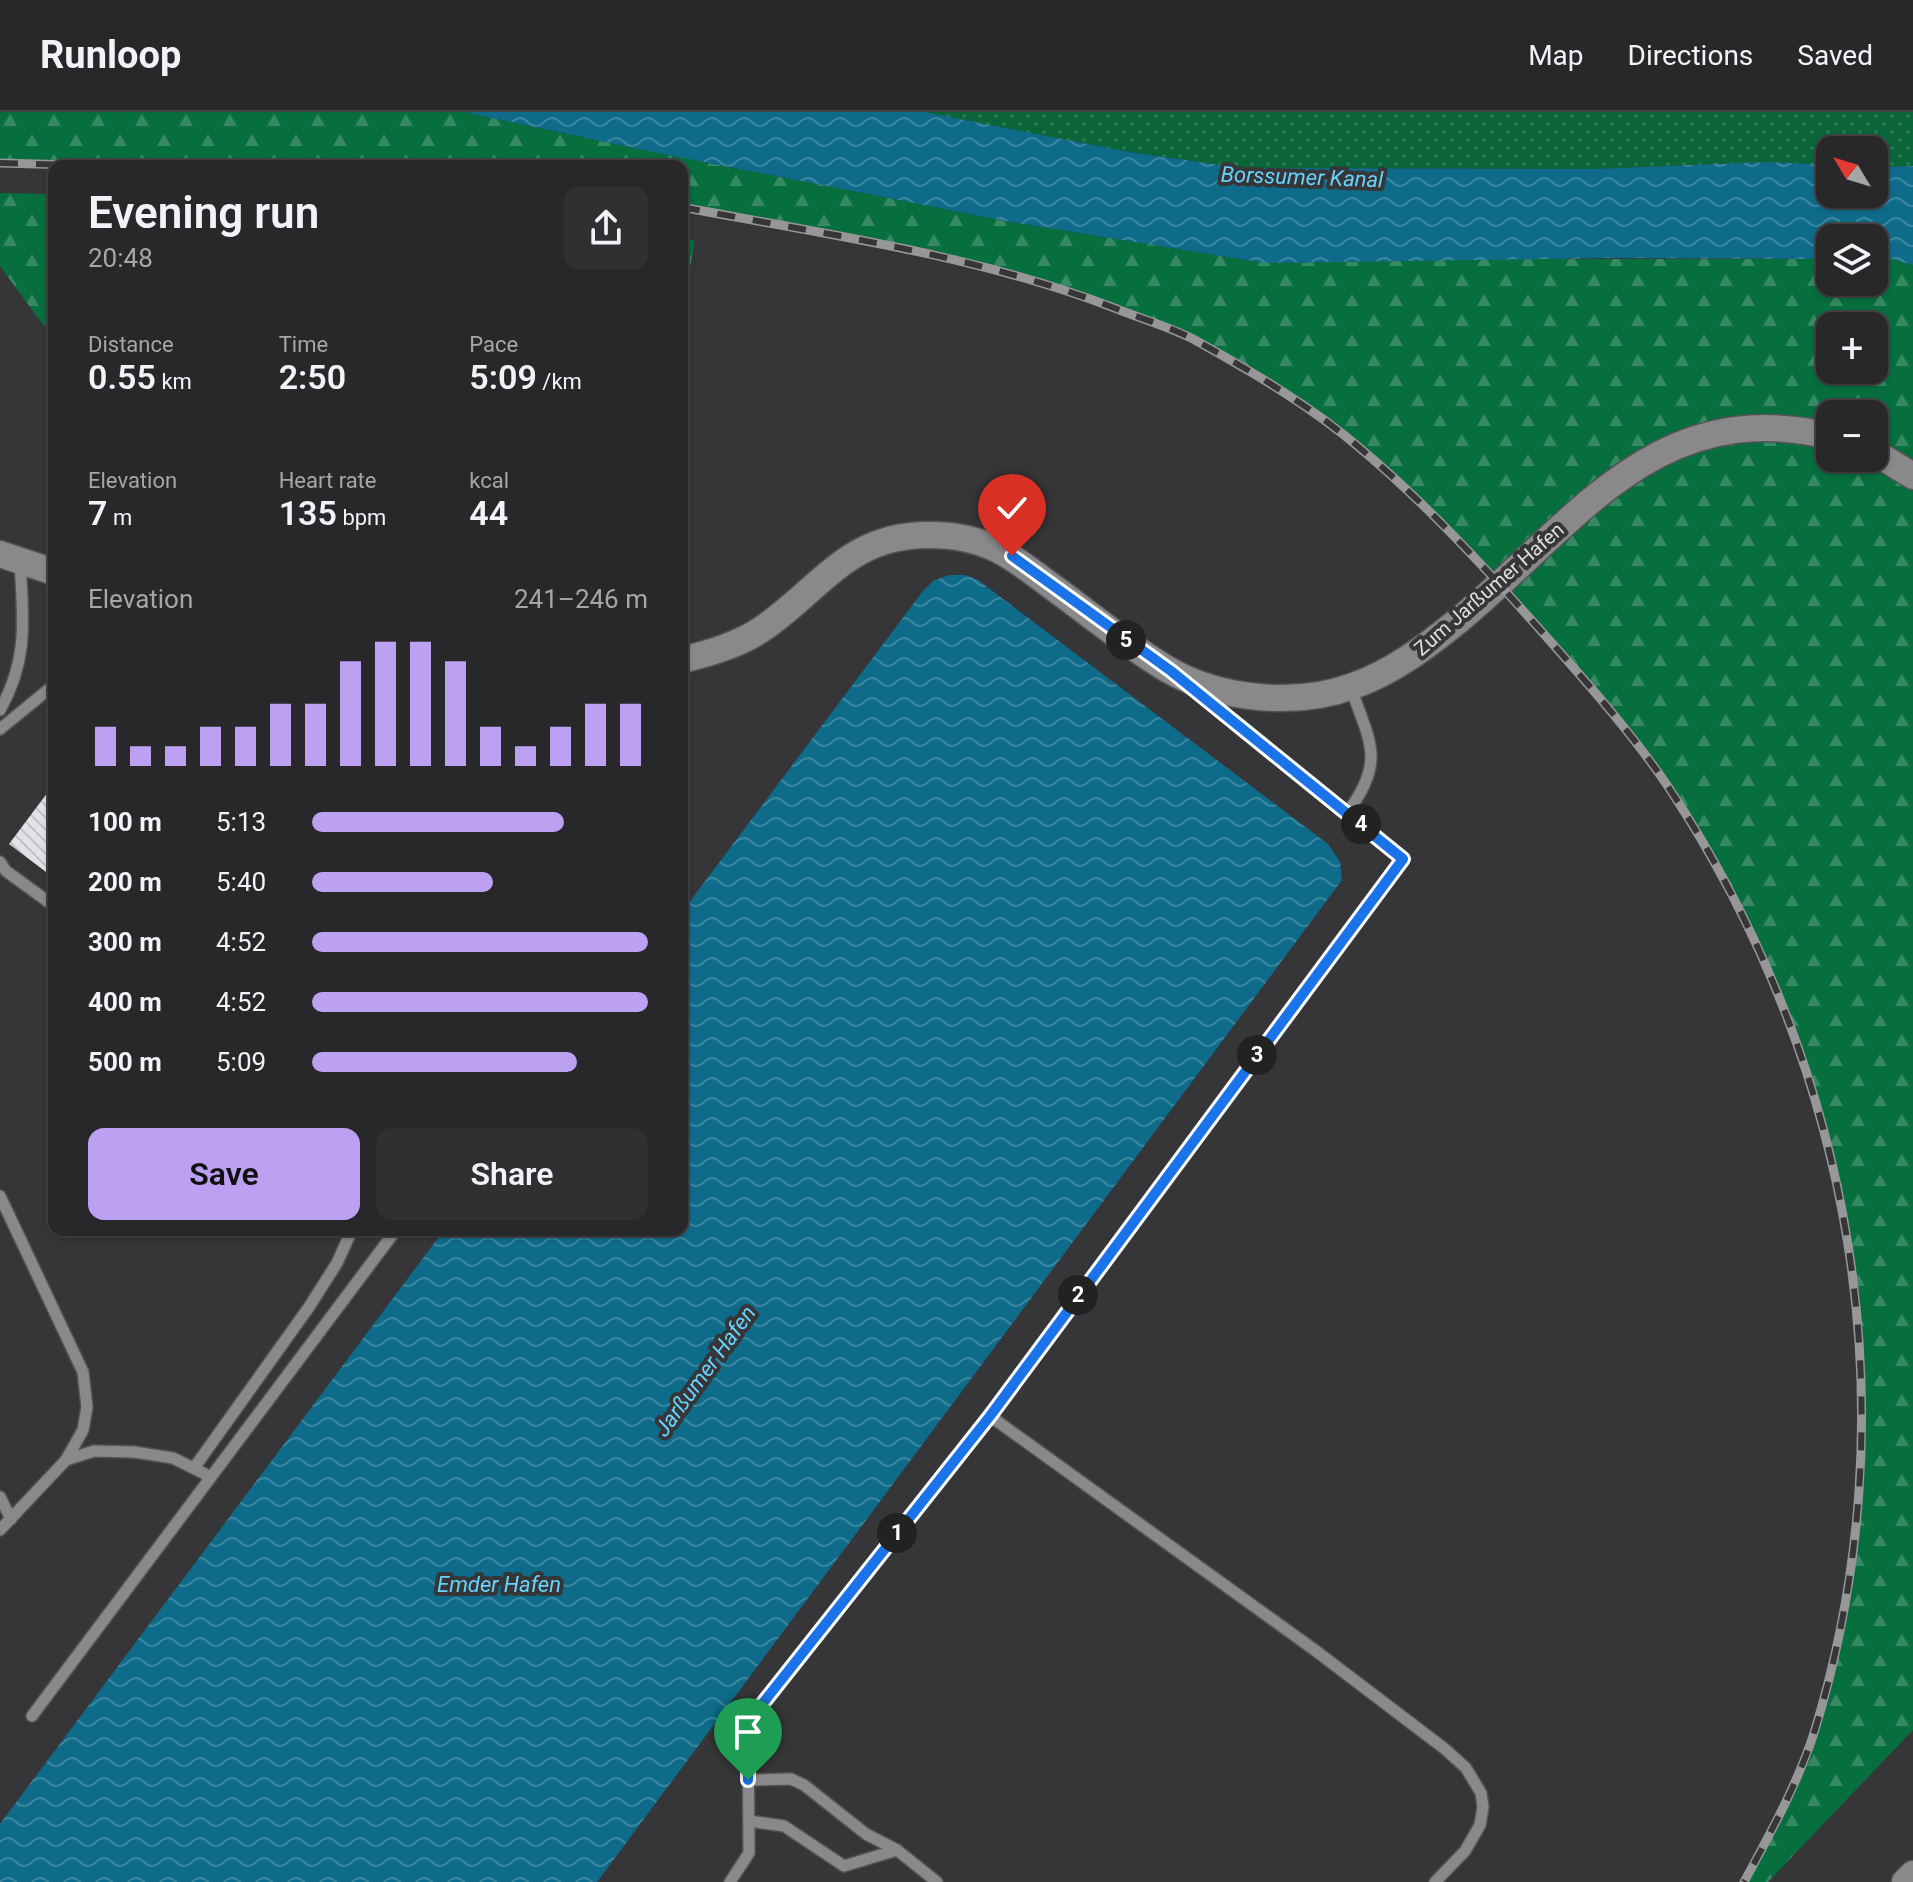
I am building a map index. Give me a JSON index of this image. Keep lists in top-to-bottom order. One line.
{"streets":{"street":["Zum Jarßumer Hafen"]},"water":["Borssumer Kanal","Jarßumer Hafen","Emder Hafen"],"north":"top left","page":{"header":"Runloop","nav":["Map","Directions","Saved"],"map_buttons":["+","−"],"heading":["Evening run","20:48"],"stats":[["Distance","0.55 km"],["Time","2:50"],["Pace","5:09 /km"],["Elevation","7 m"],["Heart rate","135 bpm"],["kcal","44"]],"chart":["Elevation","241–246 m"],"pins":["5","4","3","2","1"],"list":[{"name":"100 m","note":"5:13"},{"name":"200 m","note":"5:40"},{"name":"300 m","note":"4:52"},{"name":"400 m","note":"4:52"},{"name":"500 m","note":"5:09"}],"buttons":["Save","Share"]}}
